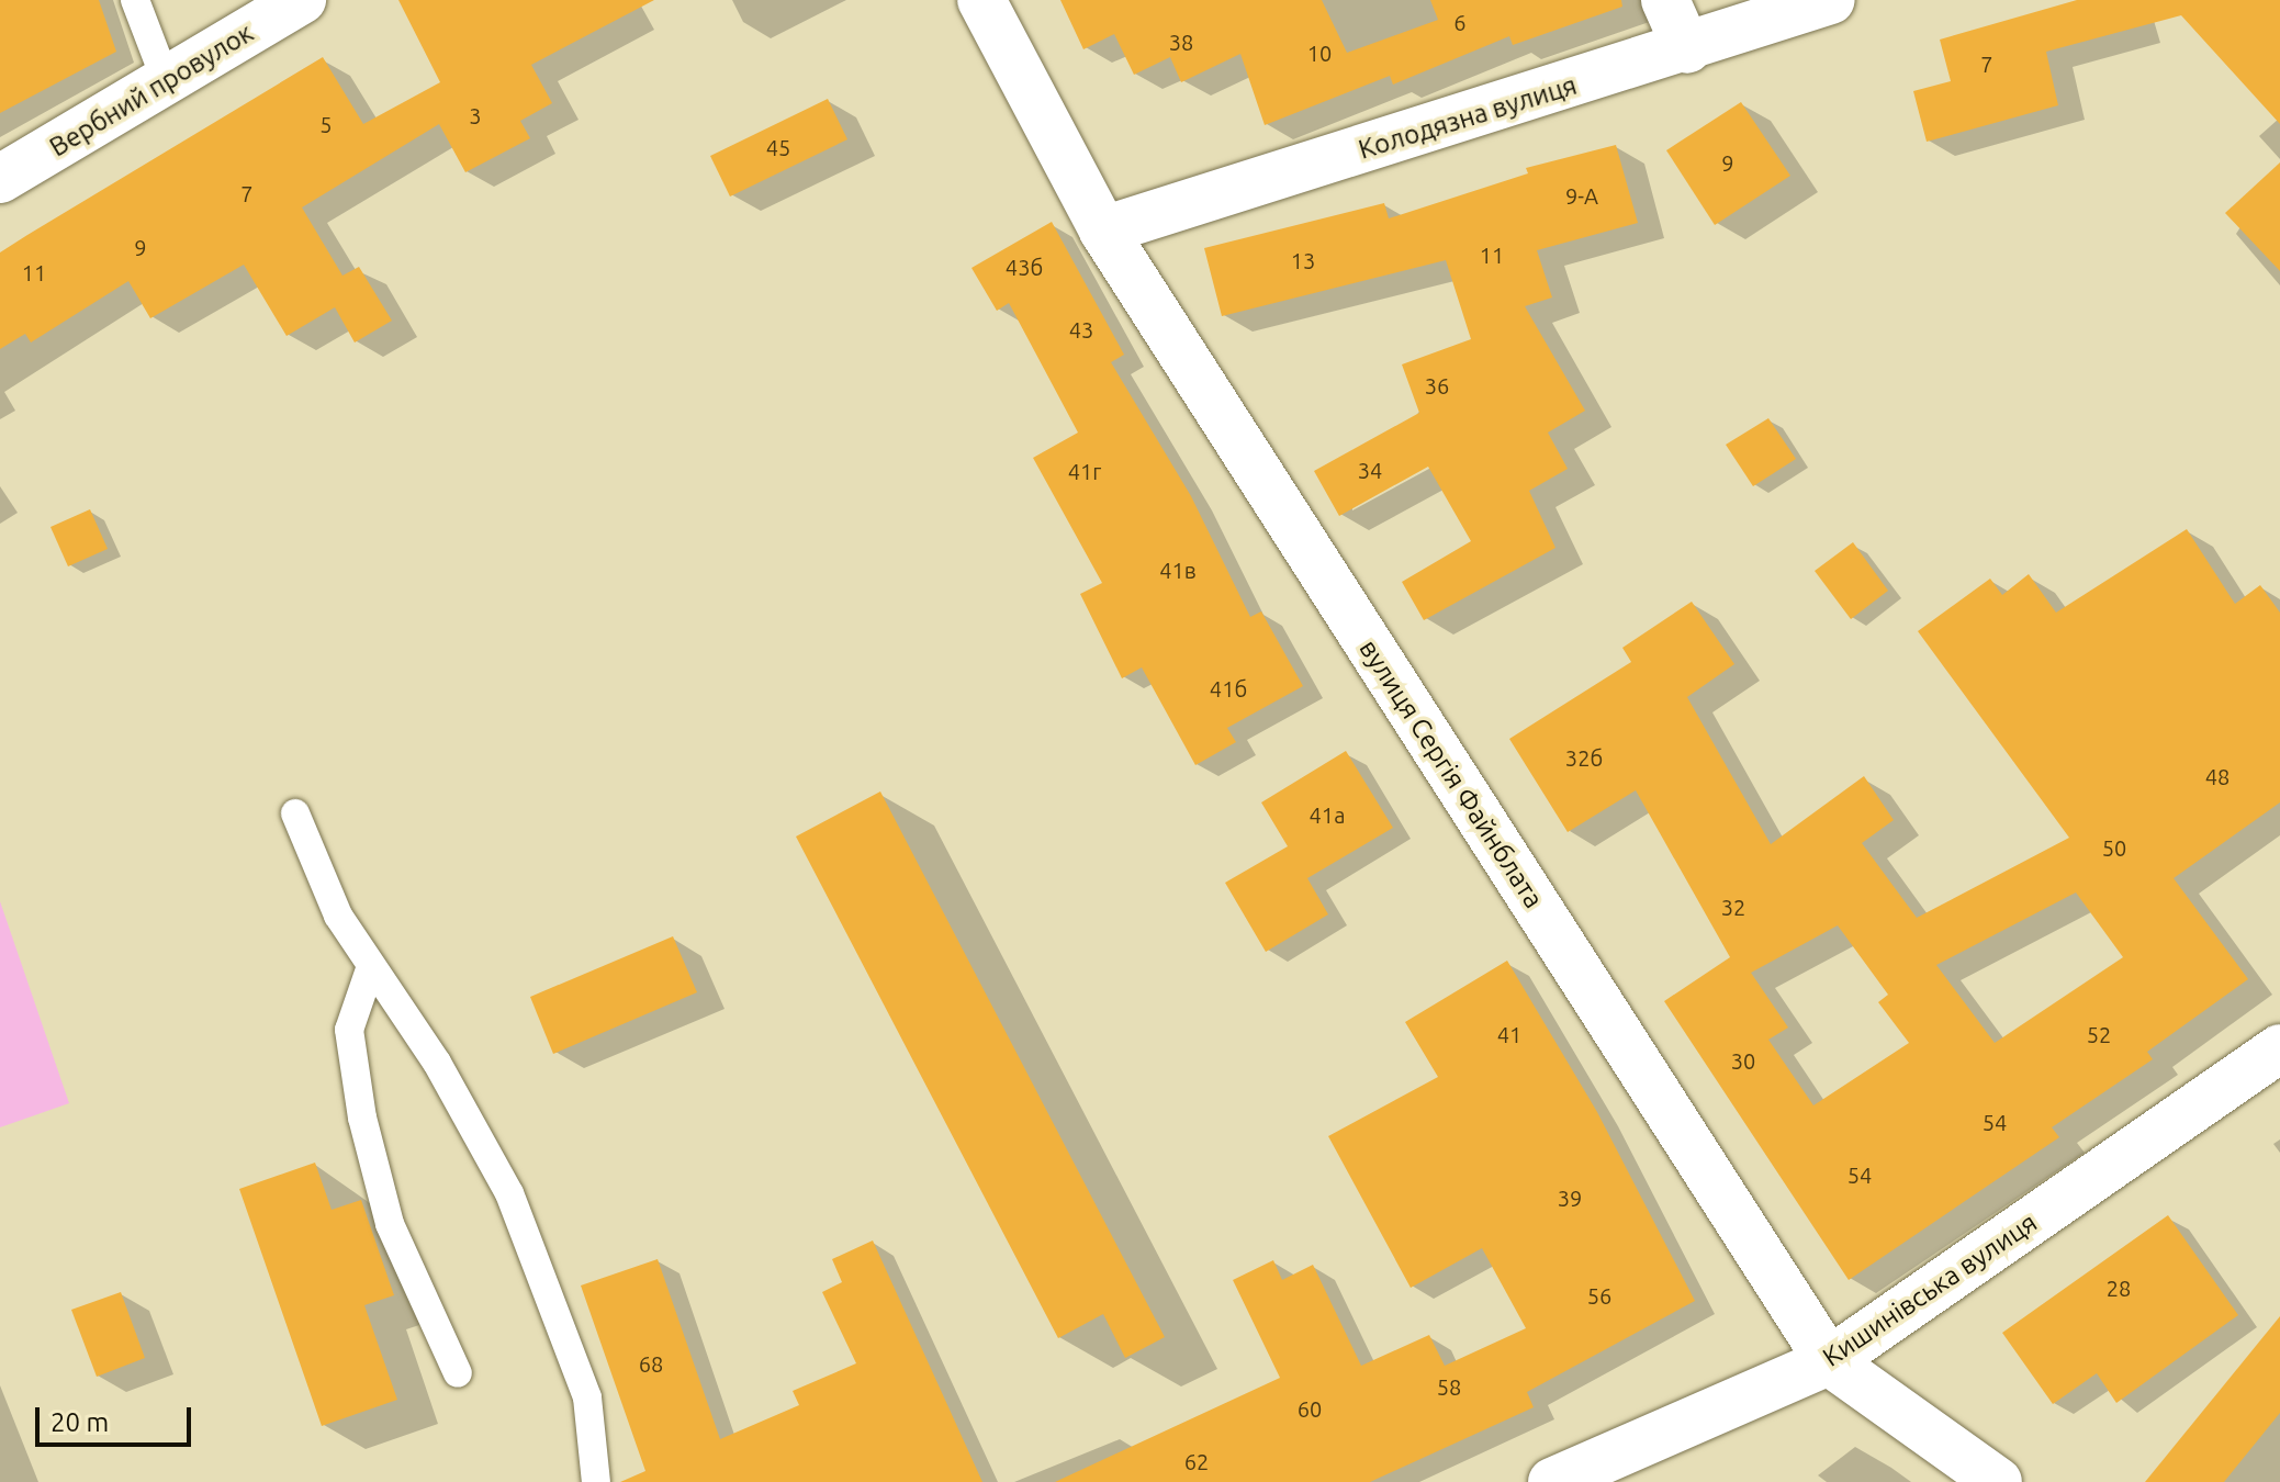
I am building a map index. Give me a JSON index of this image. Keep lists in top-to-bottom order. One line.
{"streets":{"street":["Вербний провулок","Колодязна вулиця","вулиця Сергія Файнблата","Кишинівська вулиця"]},"crossings":[["Колодязна вулиця","вулиця Сергія Файнблата"],["вулиця Сергія Файнблата","Кишинівська вулиця"]],"house_numbers":["6","38","10","7","3","5","45","9","7","9-А","9","11","13","43б","11","43","36","34","41г","41в","41б","32б","48","41а","50","32","41","52","30","54","54","39","28","56","68","58","60","62"],"scale_bar":"20 m"}
